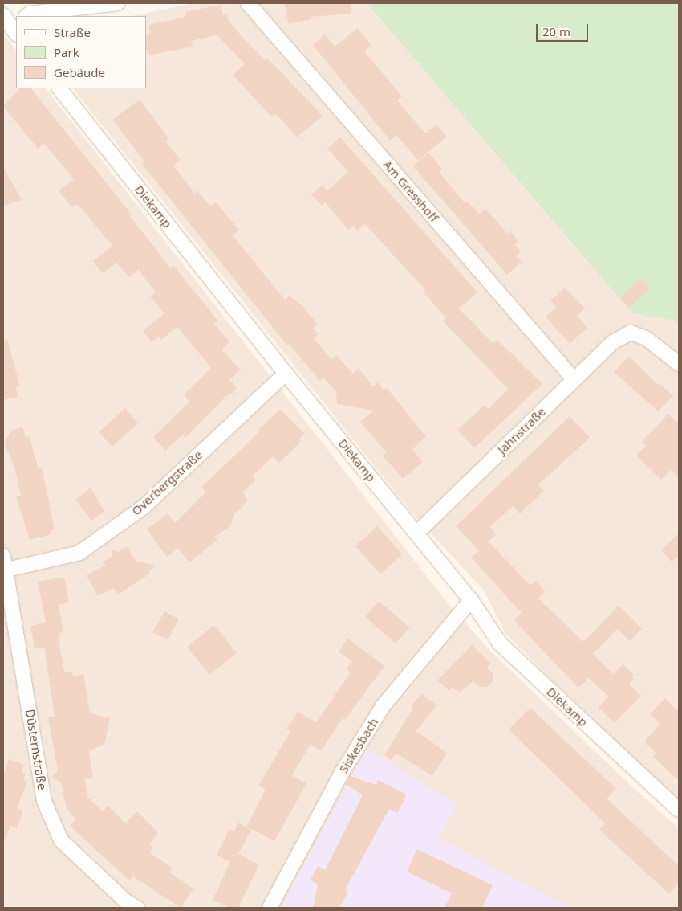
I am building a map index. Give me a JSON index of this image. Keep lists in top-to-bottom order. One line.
{"streets":{"street":["Am Gresshoff","Diekamp","Jahnstraße","Overbergstraße","Siskesbach","Düsternstraße"]},"crossings":[["Am Gresshoff","Jahnstraße"],["Diekamp","Jahnstraße"],["Diekamp","Overbergstraße"],["Diekamp","Siskesbach"],["Overbergstraße","Düsternstraße"]],"legend":["Straße","Park","Gebäude"],"scale_bar":"20 m"}
